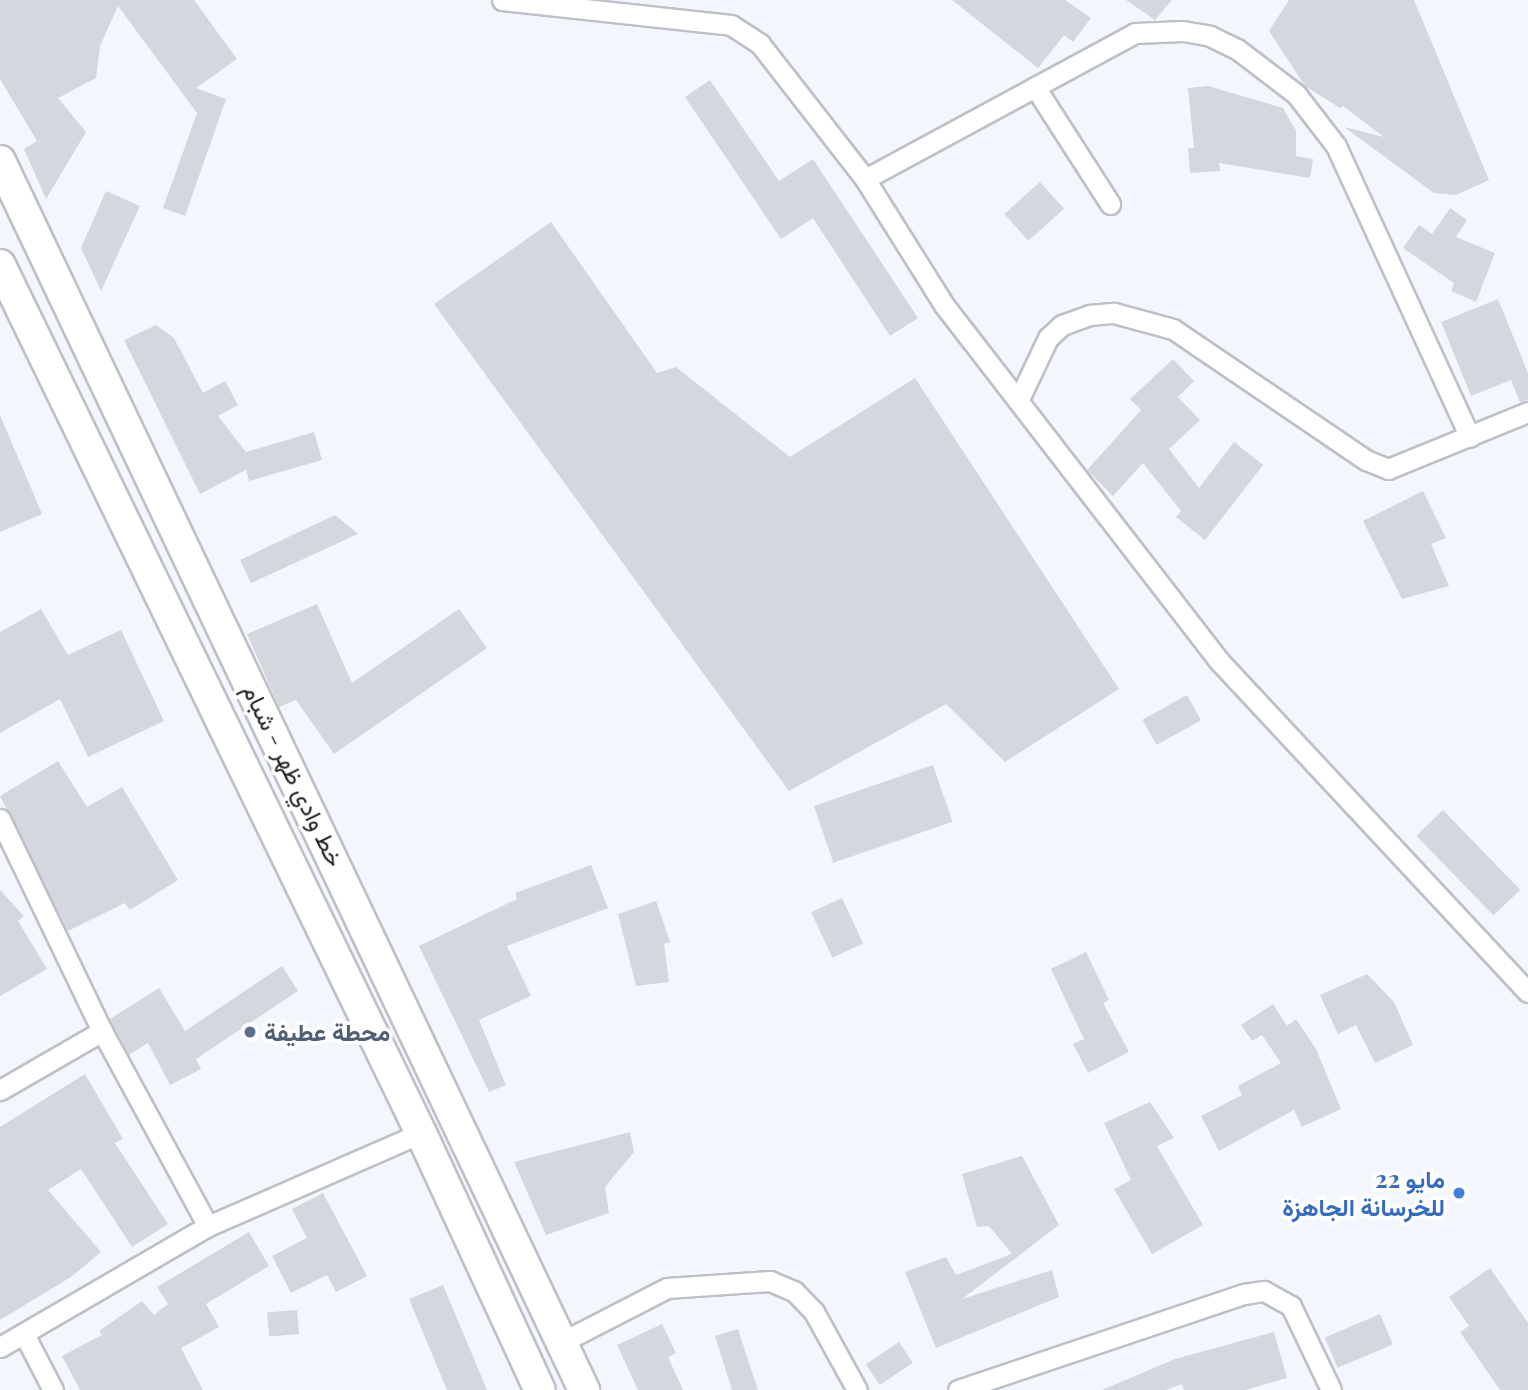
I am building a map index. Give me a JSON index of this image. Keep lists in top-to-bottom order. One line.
{"streets":{"main road":["خط وادي ظهر - شبام"]},"places":["محطة عطيفة","22 مايو للخرسانة الجاهزة"]}
